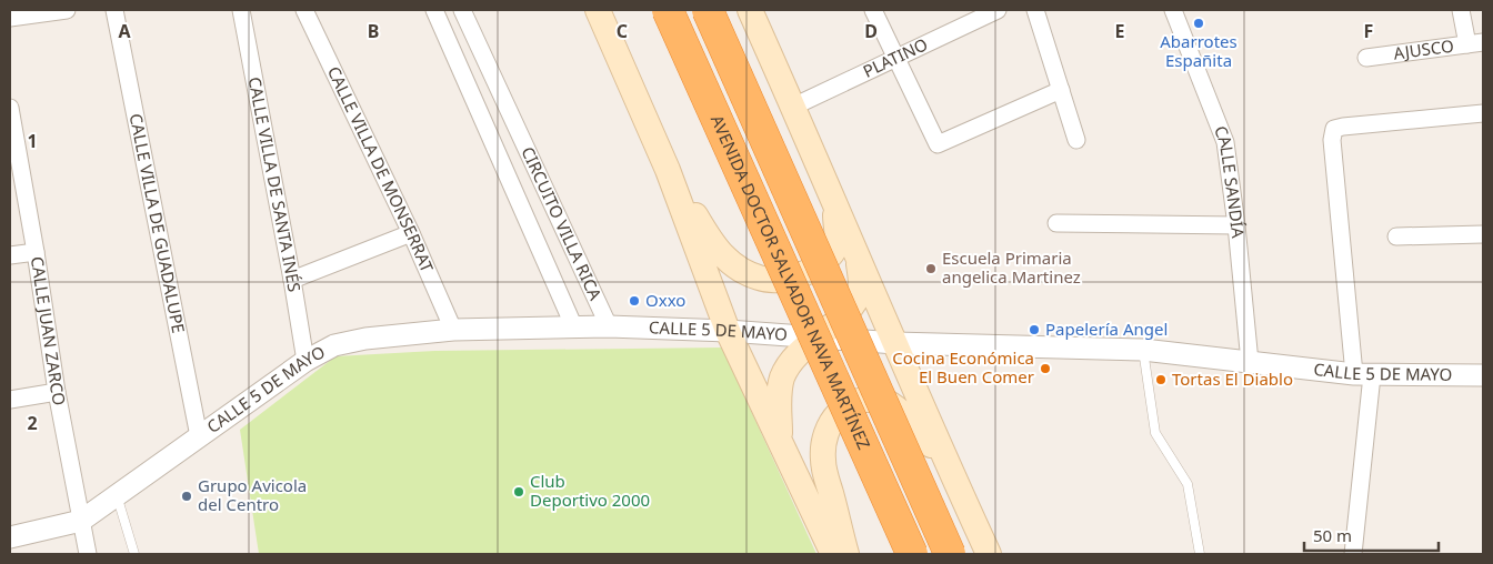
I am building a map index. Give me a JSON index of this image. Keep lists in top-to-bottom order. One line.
{"streets":{"highway":["AVENIDA DOCTOR SALVADOR NAVA MARTÍNEZ"],"street":["AJUSCO","PLATINO","CALLE VILLA DE MONSERRAT","CALLE SANDÍA","CALLE VILLA DE SANTA INÉS","CALLE VILLA DE GUADALUPE","CIRCUITO VILLA RICA","CALLE JUAN ZARCO","CALLE 5 DE MAYO"]},"crossings":[["CALLE VILLA DE MONSERRAT","CALLE 5 DE MAYO"],["CALLE SANDÍA","CALLE 5 DE MAYO"],["CALLE VILLA DE SANTA INÉS","CALLE 5 DE MAYO"],["CALLE VILLA DE GUADALUPE","CALLE 5 DE MAYO"],["CIRCUITO VILLA RICA","CALLE 5 DE MAYO"],["CALLE JUAN ZARCO","CALLE 5 DE MAYO"]],"places":["Abarrotes Españita","Escuela Primaria angelica Martinez","Oxxo","Papelería Angel","Cocina Económica El Buen Comer","Tortas El Diablo","Club Deportivo 2000","Grupo Avicola del Centro"],"scale_bar":"50 m","grid":{"columns":["A","B","C","D","E","F"],"rows":["1","2"]}}
